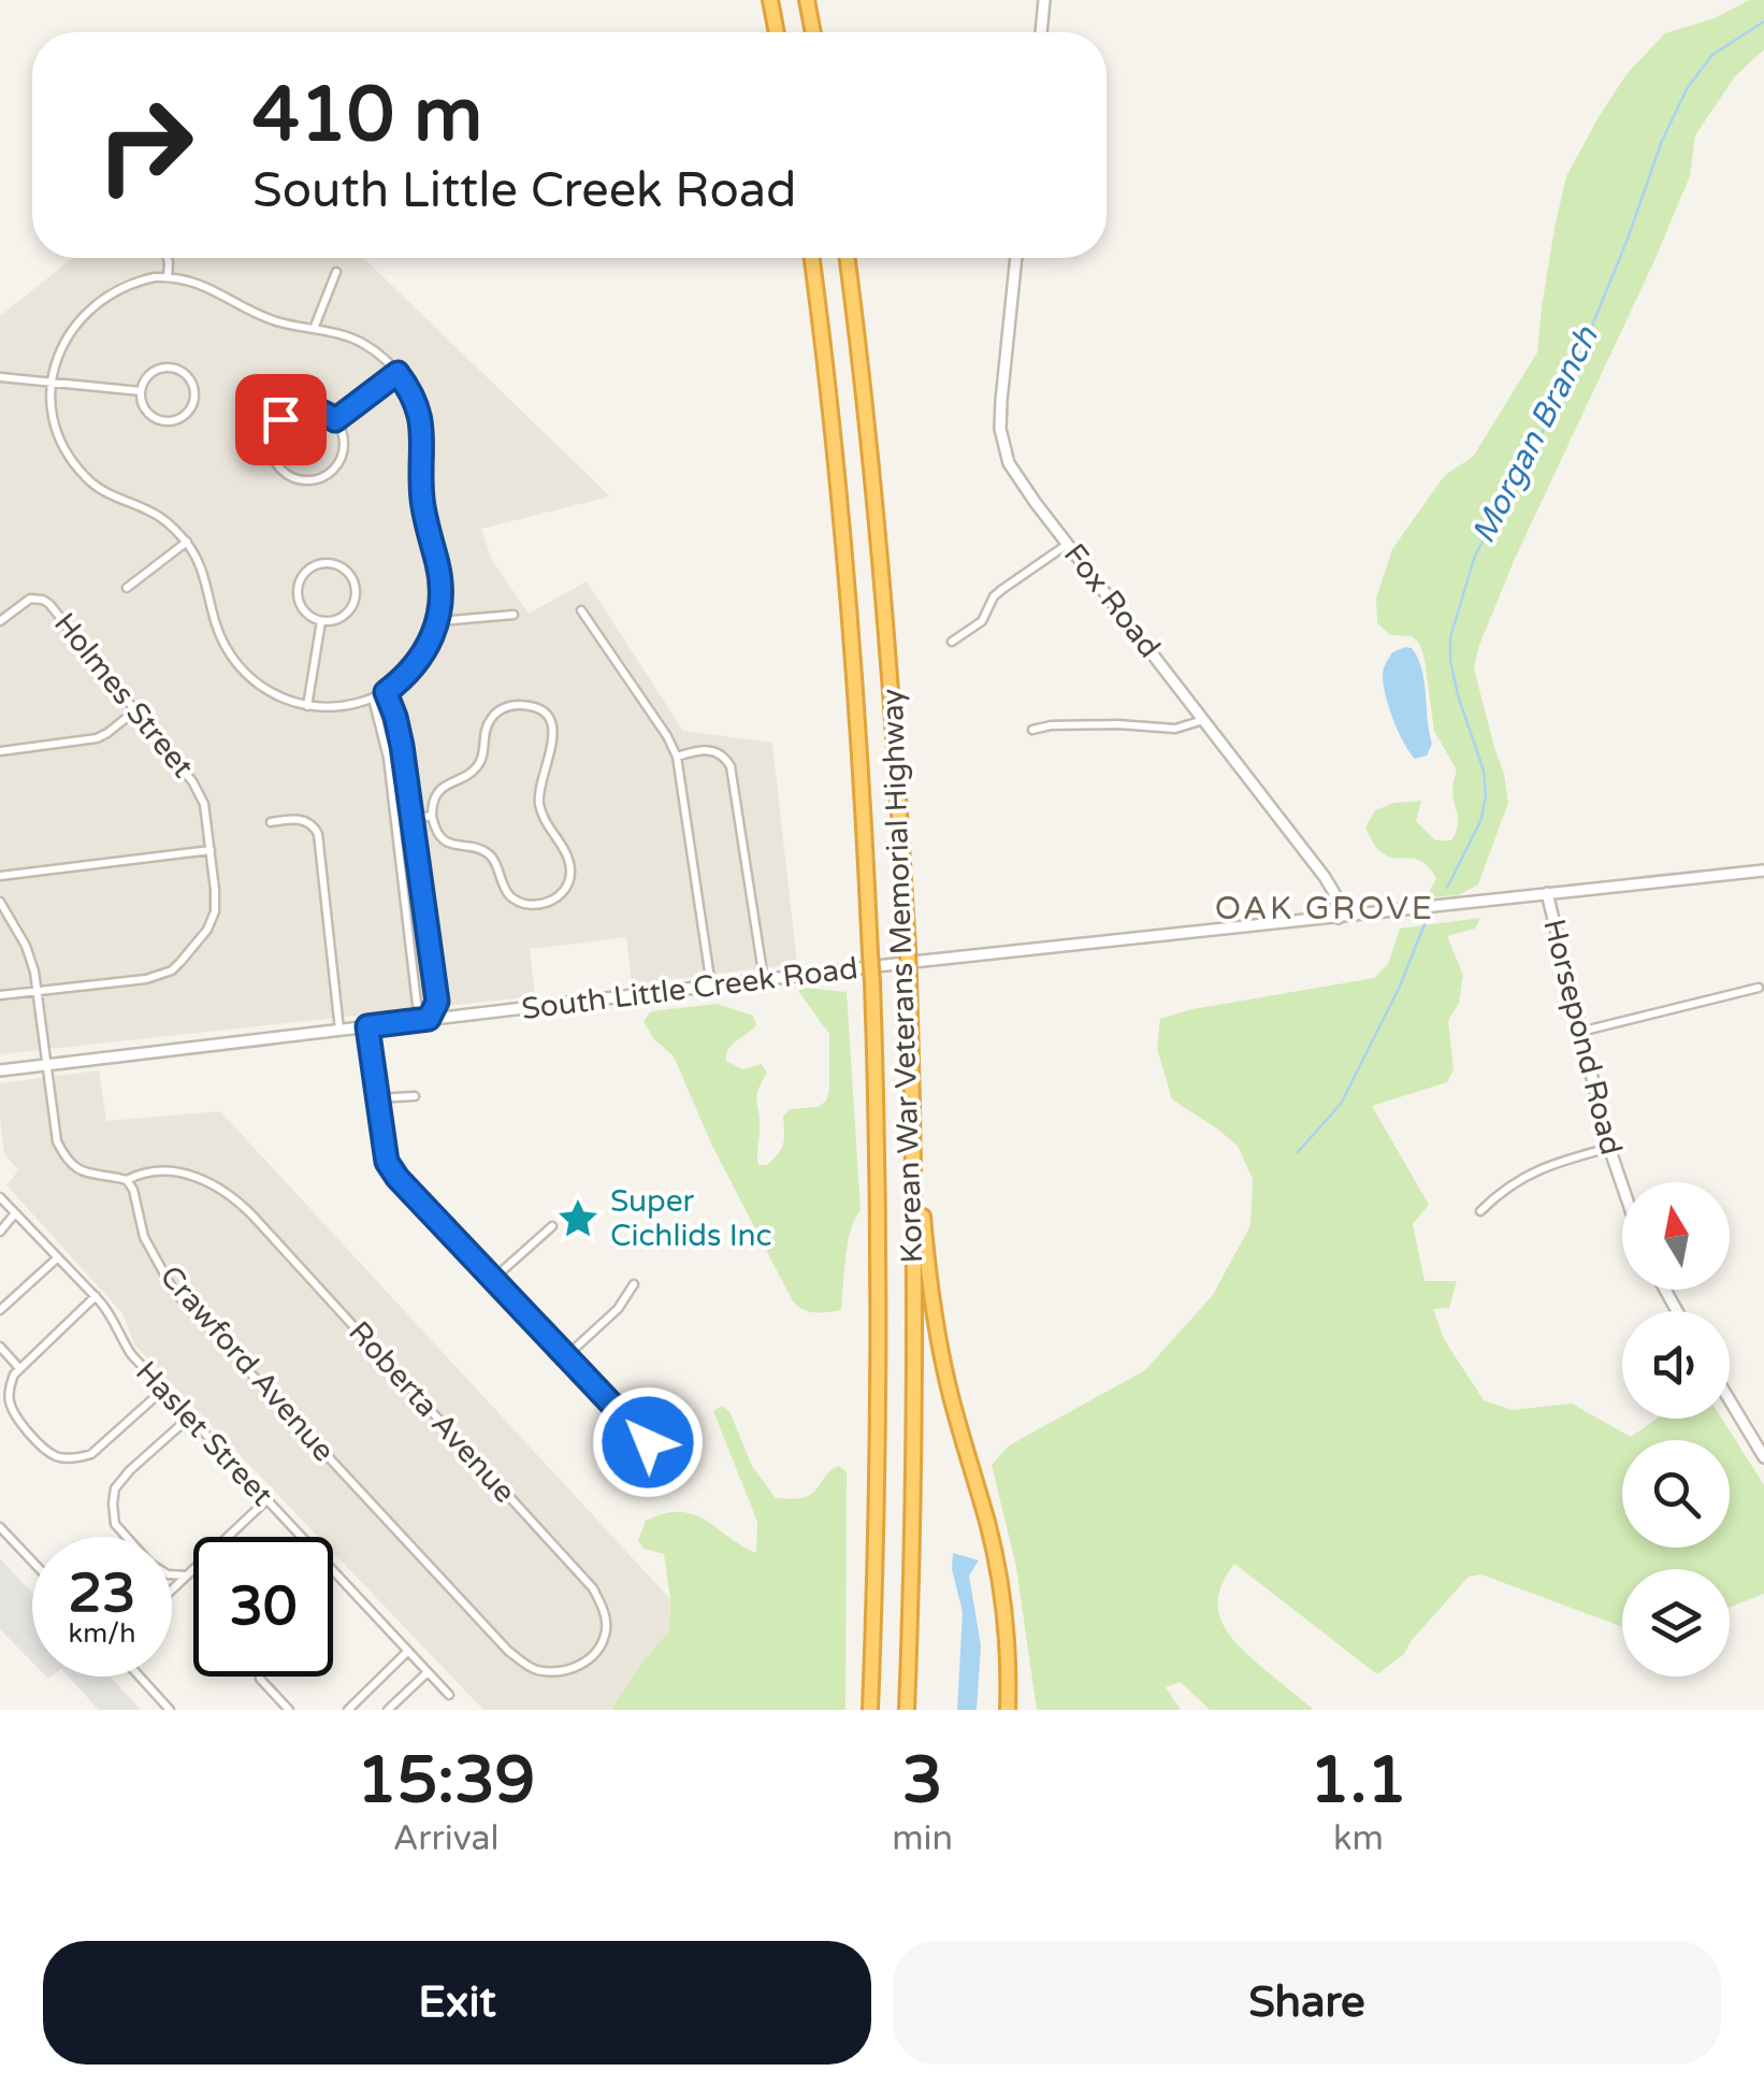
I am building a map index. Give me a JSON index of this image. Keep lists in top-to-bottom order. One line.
{"streets":{"highway":["Korean War Veterans Memorial Highway"],"street":["Fox Road","Holmes Street","South Little Creek Road","Horsepond Road","Crawford Avenue","Roberta Avenue","Haslet Street"]},"crossings":[["Fox Road","South Little Creek Road"],["South Little Creek Road","Horsepond Road"],["Crawford Avenue","Roberta Avenue"]],"districts":["OAK GROVE"],"water":["Morgan Branch"],"places":{"place":["Super Cichlids Inc"]},"north":"top","page":{"turn":["410 m","South Little Creek Road"],"speed":"23 km/h","limit":"30","eta":["15:39","Arrival","3","min","1.1","km"],"buttons":["Exit","Share"]}}
